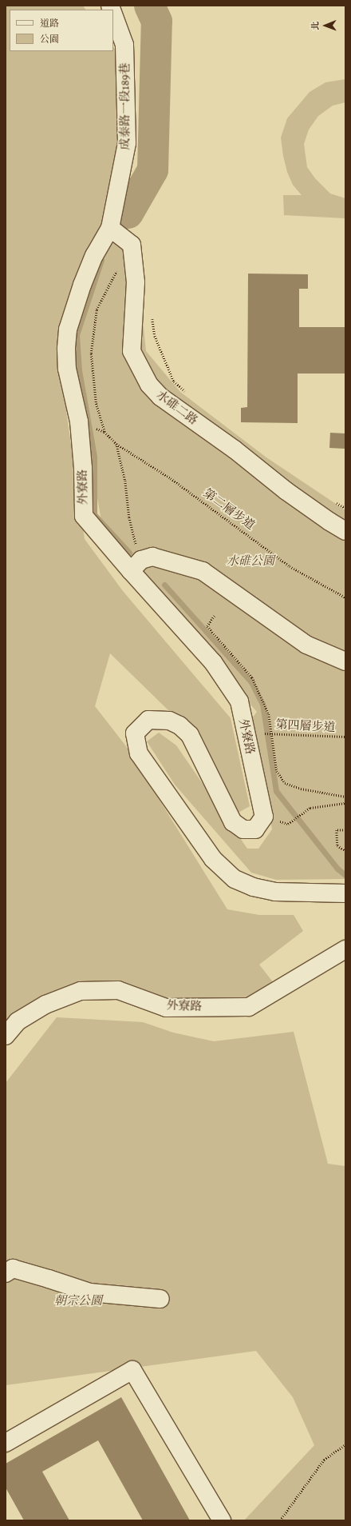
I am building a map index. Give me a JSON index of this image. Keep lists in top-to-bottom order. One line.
{"streets":{"street":["成泰路一段189巷","水碓二路","外寮路"],"path":["第二層步道","第四層步道"]},"crossings":[["成泰路一段189巷","水碓二路"],["成泰路一段189巷","外寮路"],["水碓二路","外寮路"]],"parks":["水碓公園","朝宗公園"],"legend":["道路","公園"],"north":"left"}
